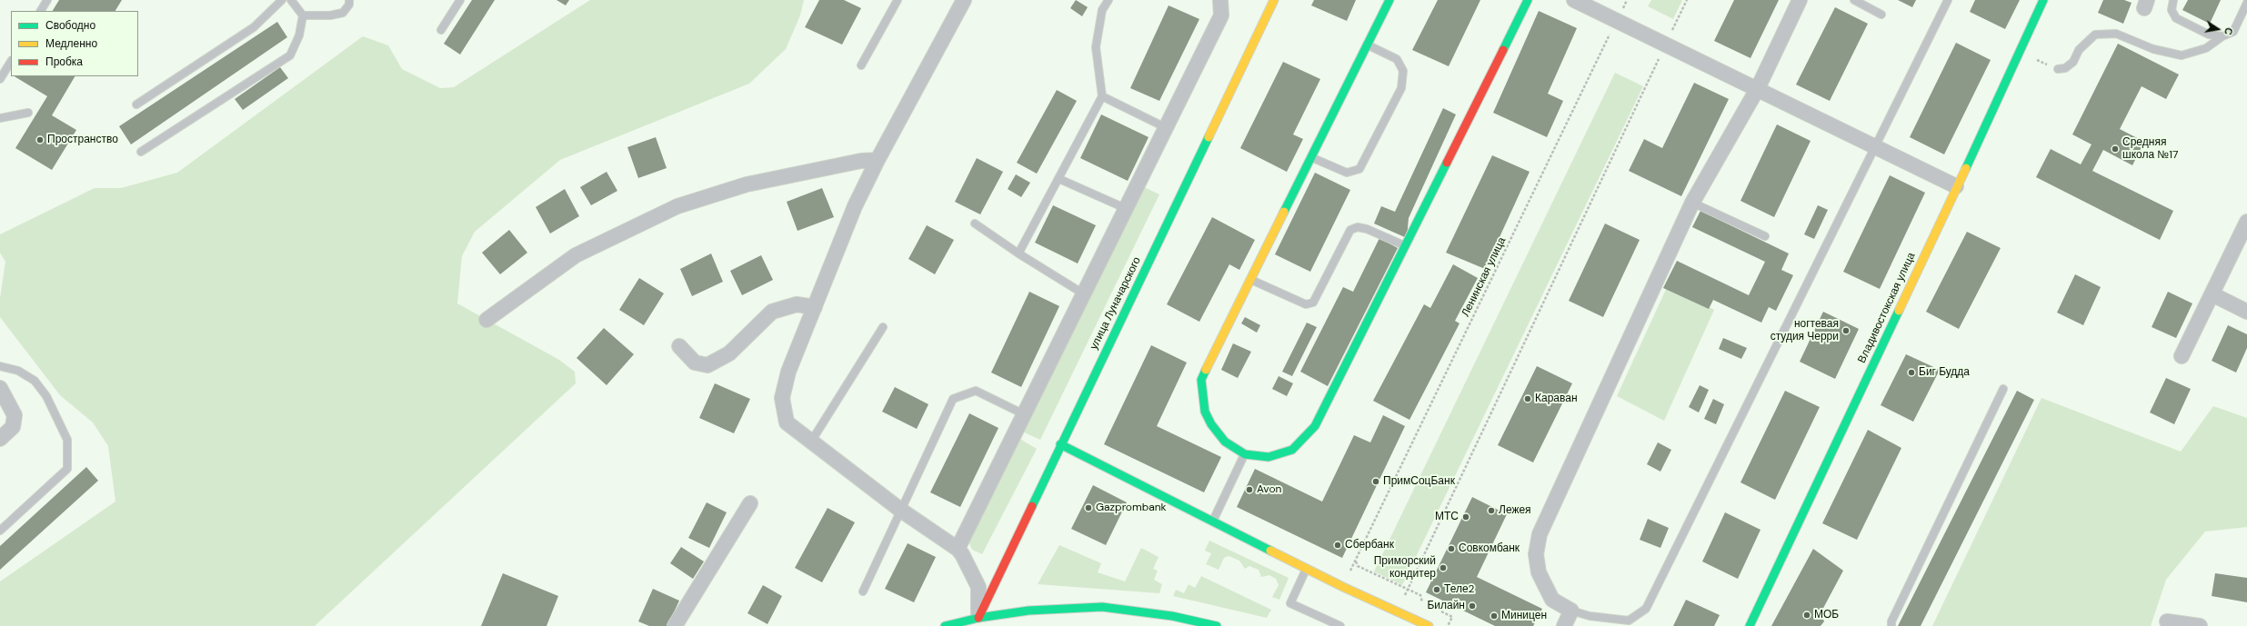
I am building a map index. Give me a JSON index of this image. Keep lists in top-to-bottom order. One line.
{"streets":{"main road":["улица Луначарского","Владивостокская улица"],"path":["Ленинская улица"]},"places":["Пространство","Средняя школа №17","ногтевая студия Черри","Биг Будда","Караван","ПримСоцБанк","Avon","Gazprombank","Лежея","МТС","Сбербанк","Совкомбанк","Приморский кондитер","Теле2","Билайн","МОБ","Миницен"],"legend":["Свободно","Медленно","Пробка"],"north":"right"}
